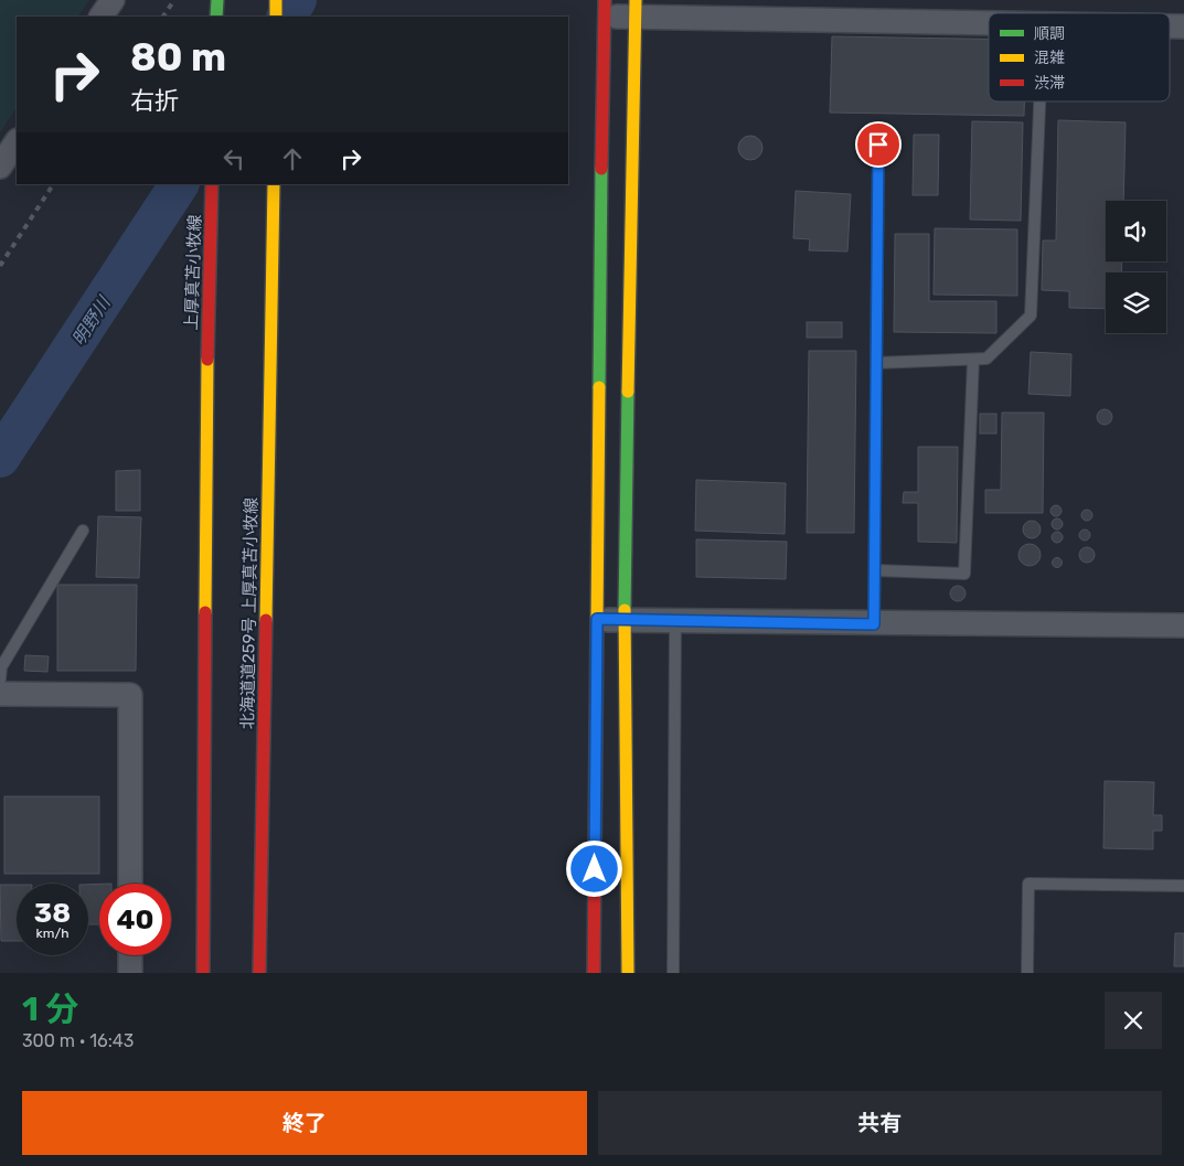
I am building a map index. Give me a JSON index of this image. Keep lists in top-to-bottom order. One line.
{"streets":{"street":["上厚真苫小牧線","北海道道259号 上厚真苫小牧線"]},"water":["明野川"],"legend":["順調","混雑","渋滞"],"page":{"turn":["80 m","右折"],"speed":"38 km/h","limit":"40","heading":["1 分","300 m · 16:43"],"buttons":["終了","共有"]}}
